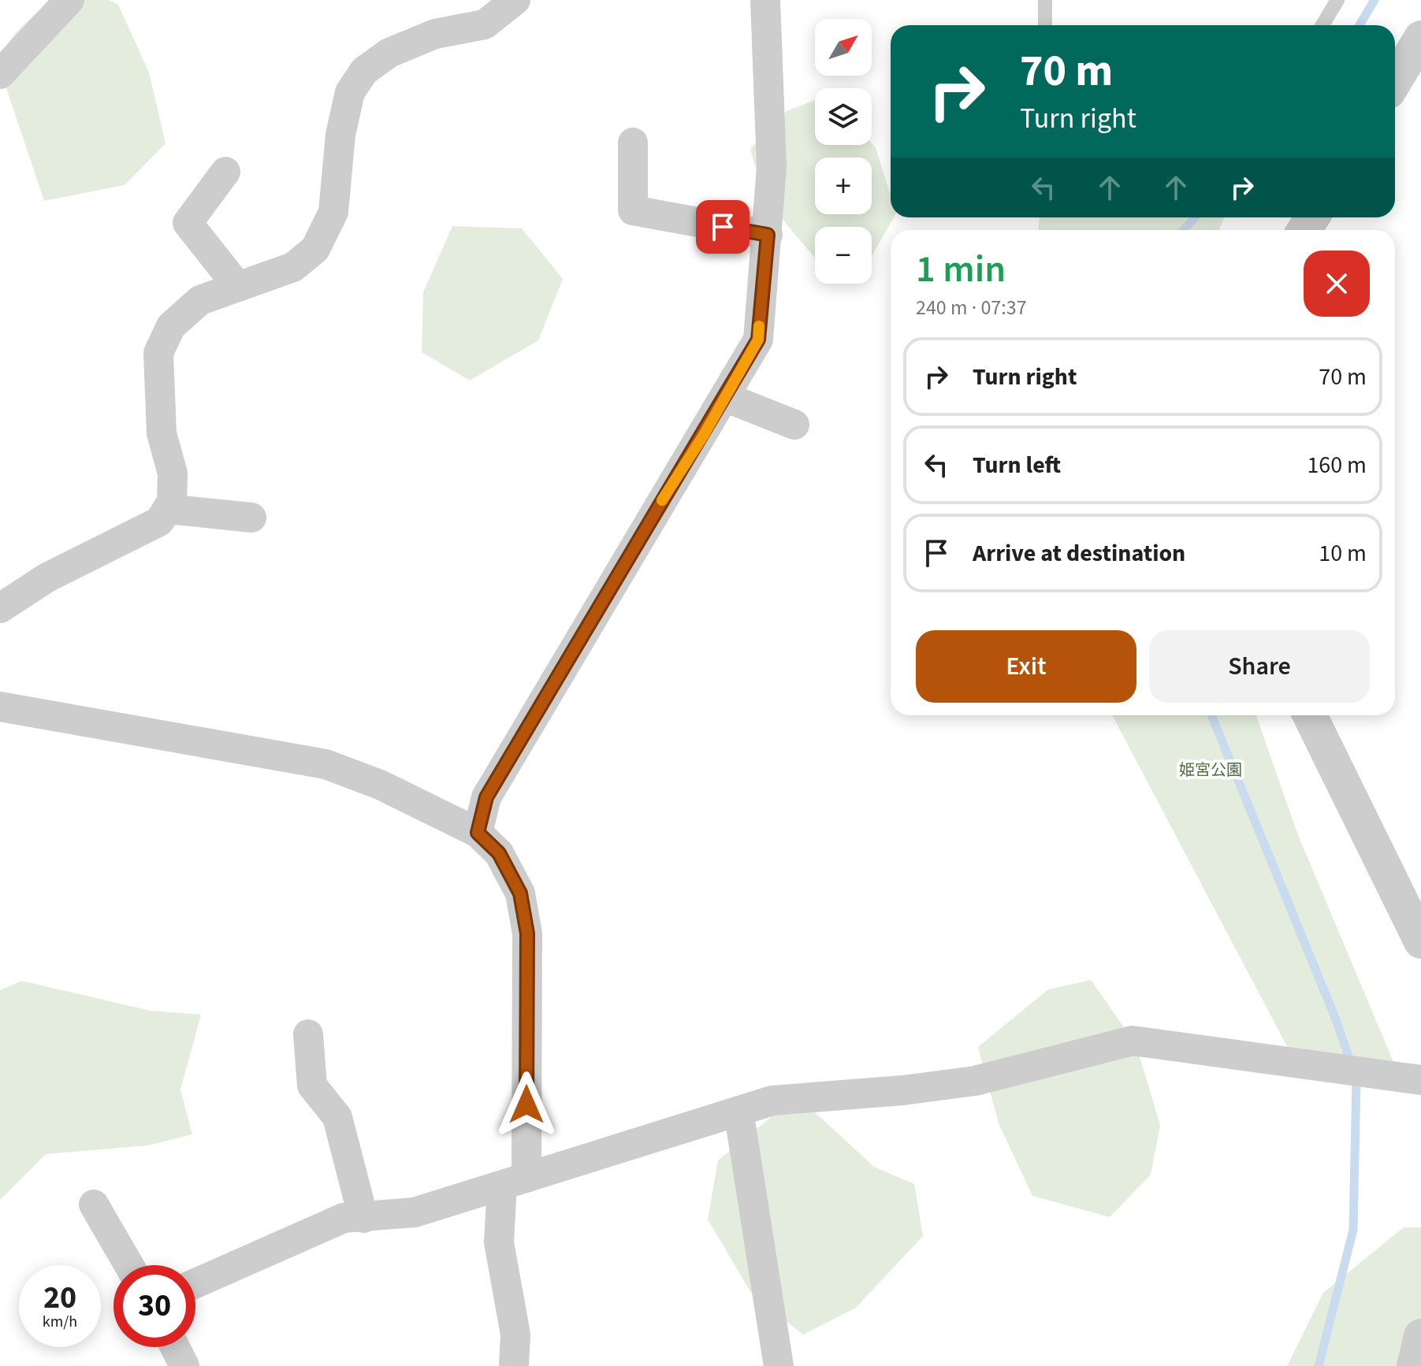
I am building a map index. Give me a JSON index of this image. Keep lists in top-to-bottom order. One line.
{"parks":["姫宮公園"],"north":"top right","page":{"map_buttons":["+","−"],"turn":["70 m","Turn right"],"heading":["1 min","240 m · 07:37"],"list":[{"name":"Turn right","value":"70 m"},{"name":"Turn left","value":"160 m"},{"name":"Arrive at destination","value":"10 m"}],"buttons":["Exit","Share"],"speed":"20 km/h","limit":"30"}}
